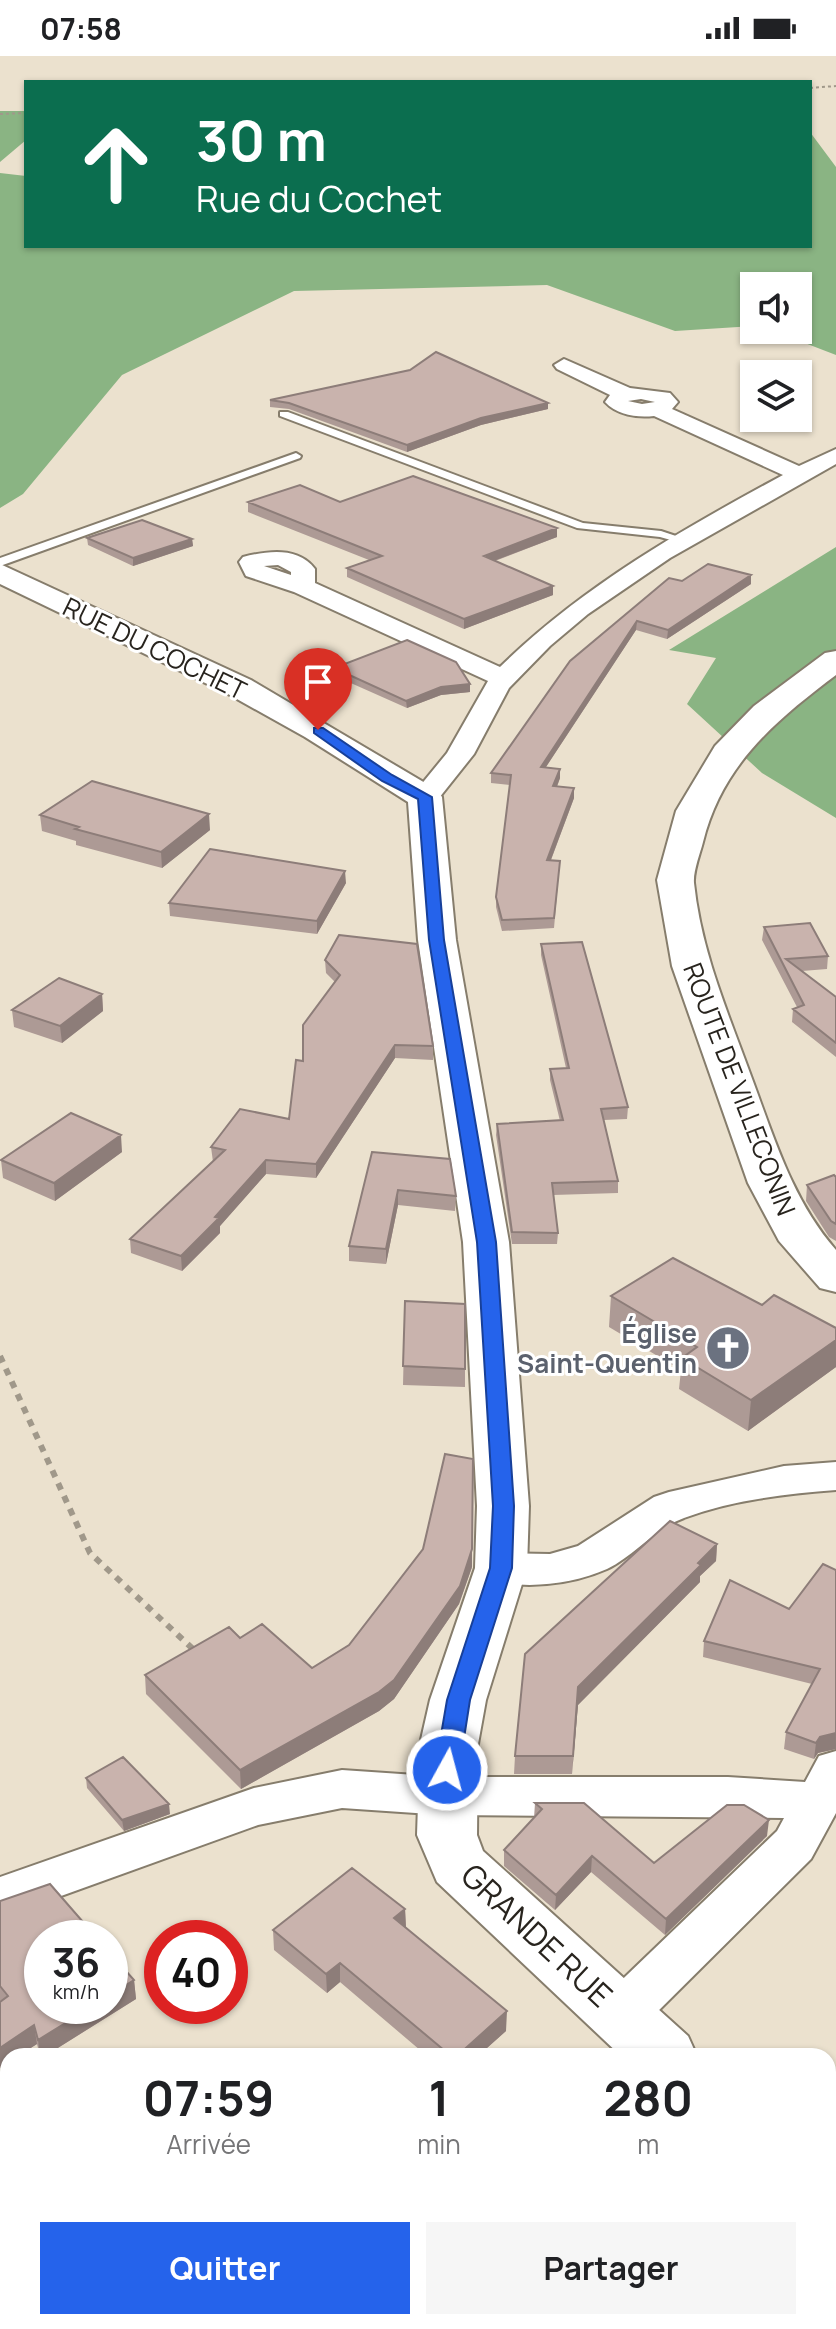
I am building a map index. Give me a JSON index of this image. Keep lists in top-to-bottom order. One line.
{"streets":{"street":["RUE DU COCHET","ROUTE DE VILLECONIN","GRANDE RUE"]},"places":{"church":["Église Saint-Quentin"]},"page":{"status":"07:58","turn":["30 m","Rue du Cochet"],"speed":"36 km/h","limit":"40","eta":["07:59","Arrivée","1","min","280","m"],"buttons":["Quitter","Partager"]}}
